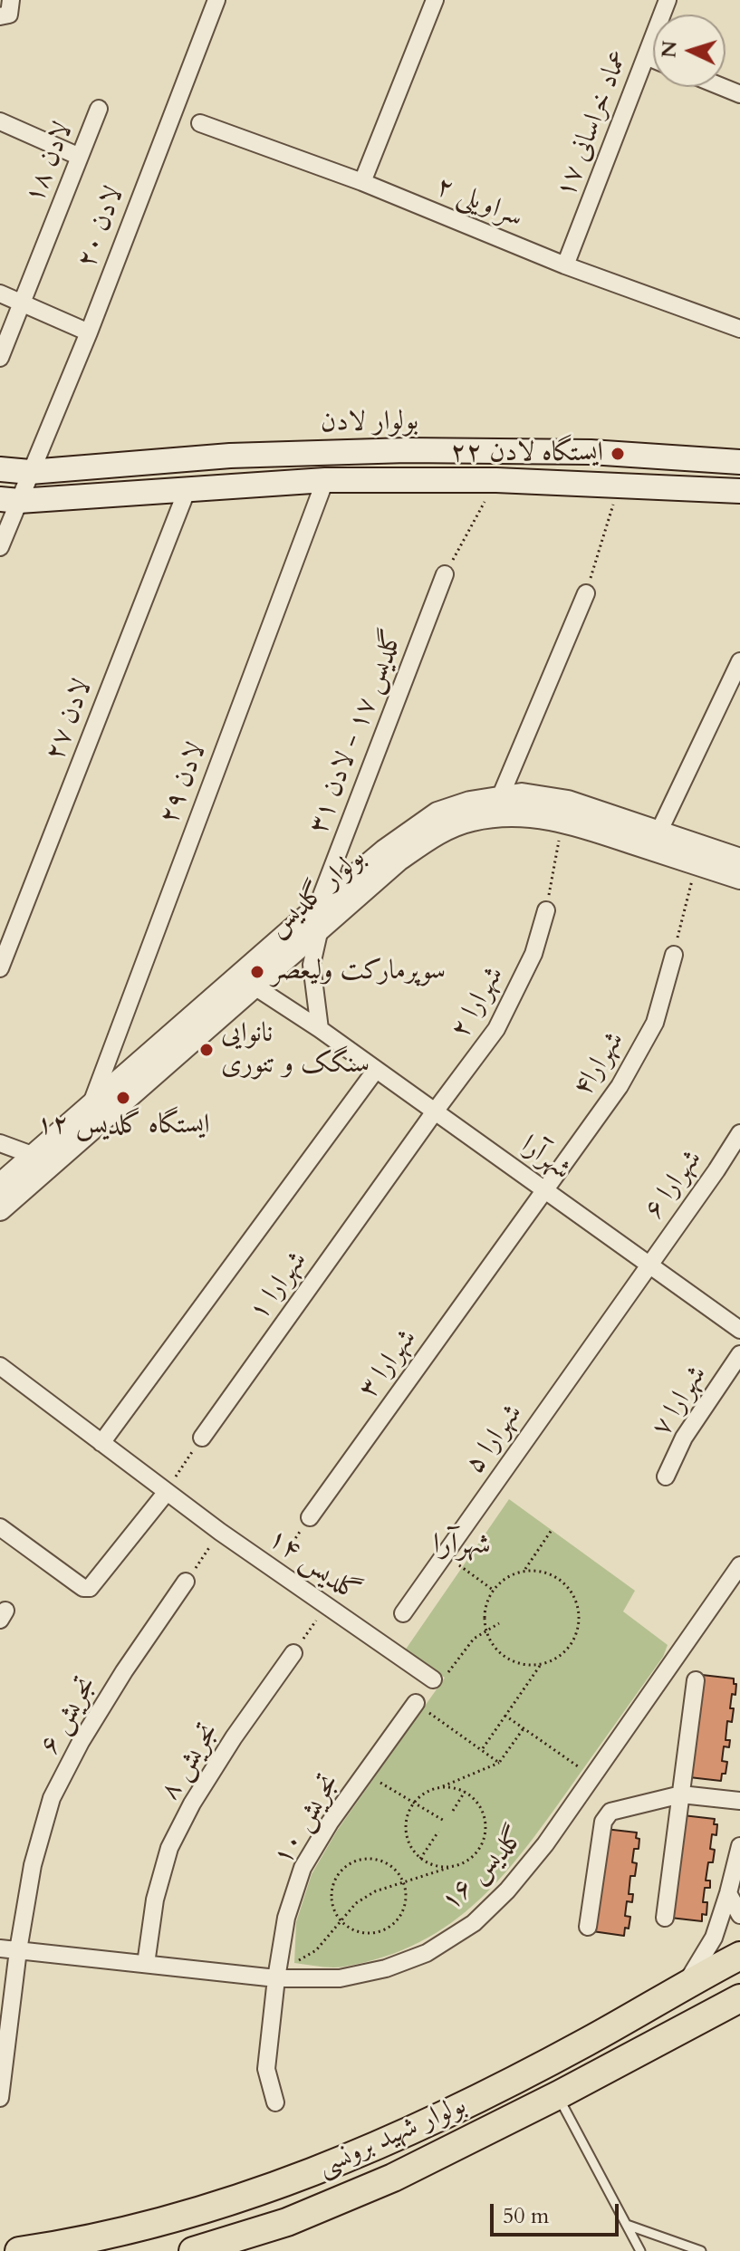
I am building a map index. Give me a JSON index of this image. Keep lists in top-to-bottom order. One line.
{"streets":{"main road":["بولوار لادن","بولوار شهید برونسی"],"street":["عماد خراسانی ۱۷","لادن ۱۸","سراویلی ۲","لادن ۲۰","لادن ۲۷","گلدیس ۱۷ - لادن ۳۱","لادن ۲۹","بولوار گلدیس","شهرارا ۲","شهرارا۴","شهرآرا","شهرارا ۶","شهرارا ۱","شهرارا ۳","شهرارا ۷","شهرارا ۵","گلدیس ۱۴","تجریش ۶","تجریش ۸","تجریش ۱۰","گلدیس ۱۶"]},"crossings":[["عماد خراسانی ۱۷","سراویلی ۲"],["لادن ۲۰","بولوار لادن"],["بولوار لادن","لادن ۲۷"],["بولوار لادن","لادن ۲۹"],["گلدیس ۱۷ - لادن ۳۱","بولوار گلدیس"],["گلدیس ۱۷ - لادن ۳۱","شهرآرا"],["لادن ۲۹","بولوار گلدیس"],["بولوار گلدیس","شهرآرا"],["شهرارا ۲","شهرآرا"],["شهرارا ۲","شهرارا ۱"],["شهرارا۴","شهرآرا"],["شهرارا۴","شهرارا ۳"],["شهرآرا","شهرارا ۶"],["شهرآرا","شهرارا ۱"],["شهرآرا","شهرارا ۳"],["شهرآرا","شهرارا ۵"],["شهرارا ۶","شهرارا ۵"],["تجریش ۶","گلدیس ۱۶"],["تجریش ۸","گلدیس ۱۶"],["تجریش ۱۰","گلدیس ۱۶"]],"districts":["شهرآرا"],"places":["ایستگاه لادن ۲۲","سوپرمارکت ولیعصر","نانوایی سنگک و تنوری","ایستگاه گلدیس ۱۲"],"scale_bar":"50 m","north":"left"}
